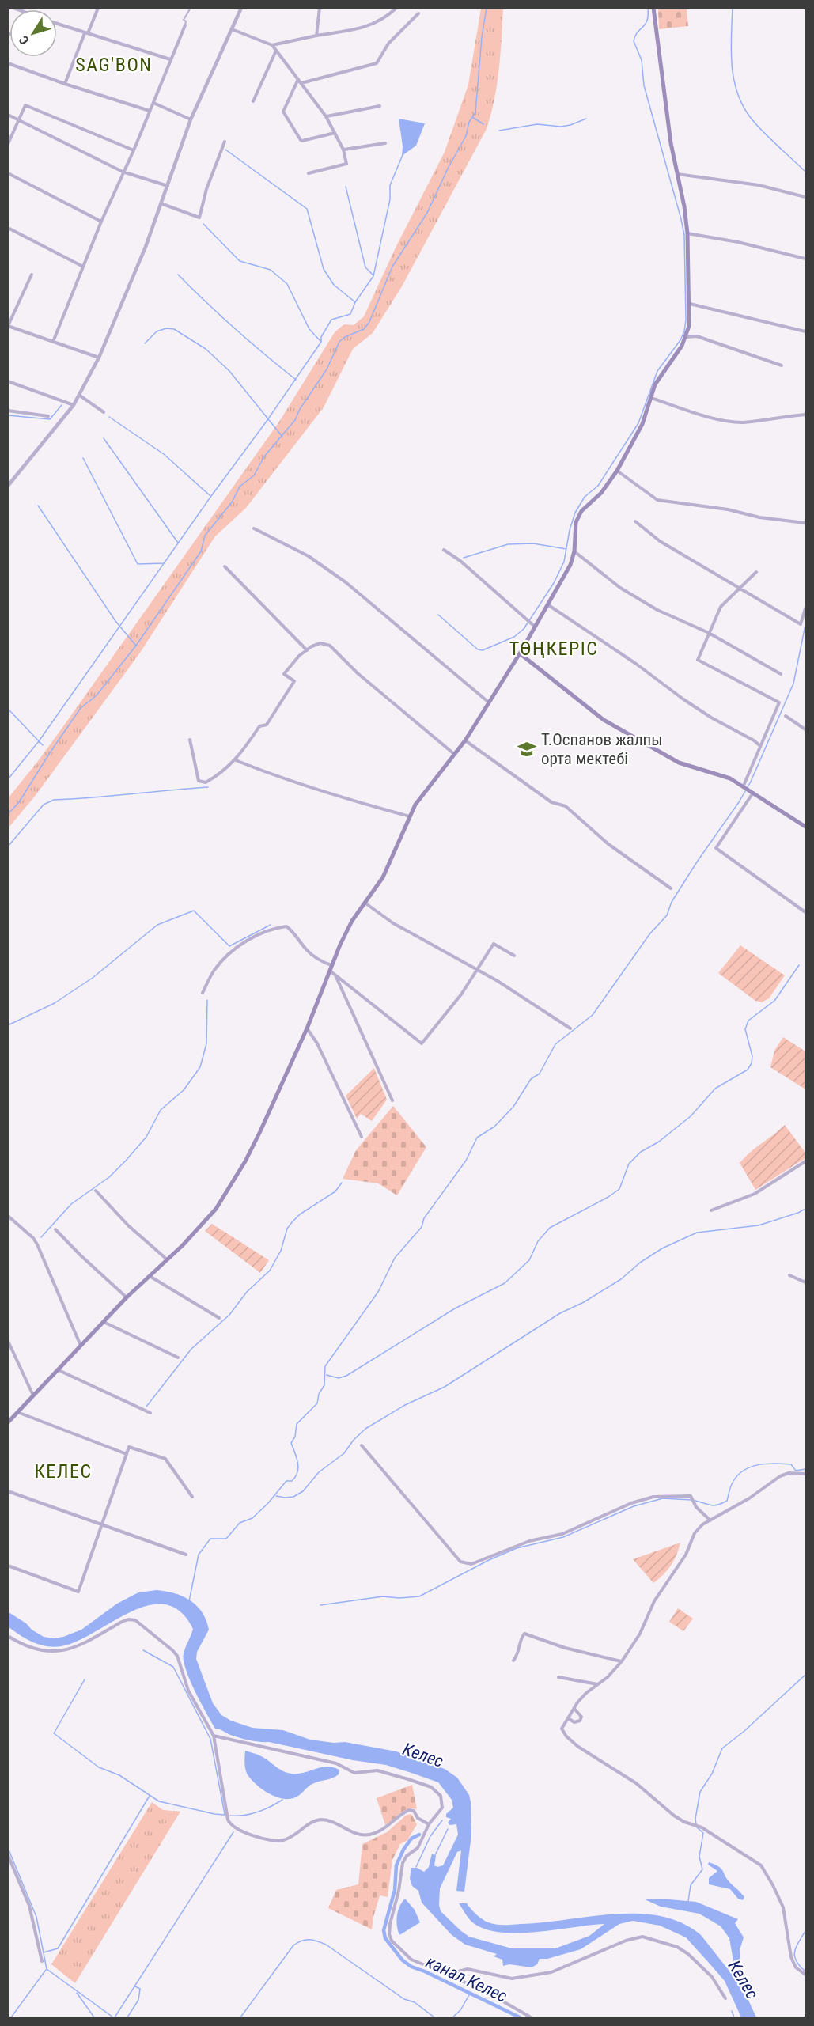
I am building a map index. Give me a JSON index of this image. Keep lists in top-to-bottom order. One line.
{"districts":["SAG'BON","ТӨҢКЕРІС","КЕЛЕС"],"water":["Келес","канал Келес"],"places":{"school or university":["Т.Оспанов жалпы орта мектебі"]},"north":"bottom left"}
